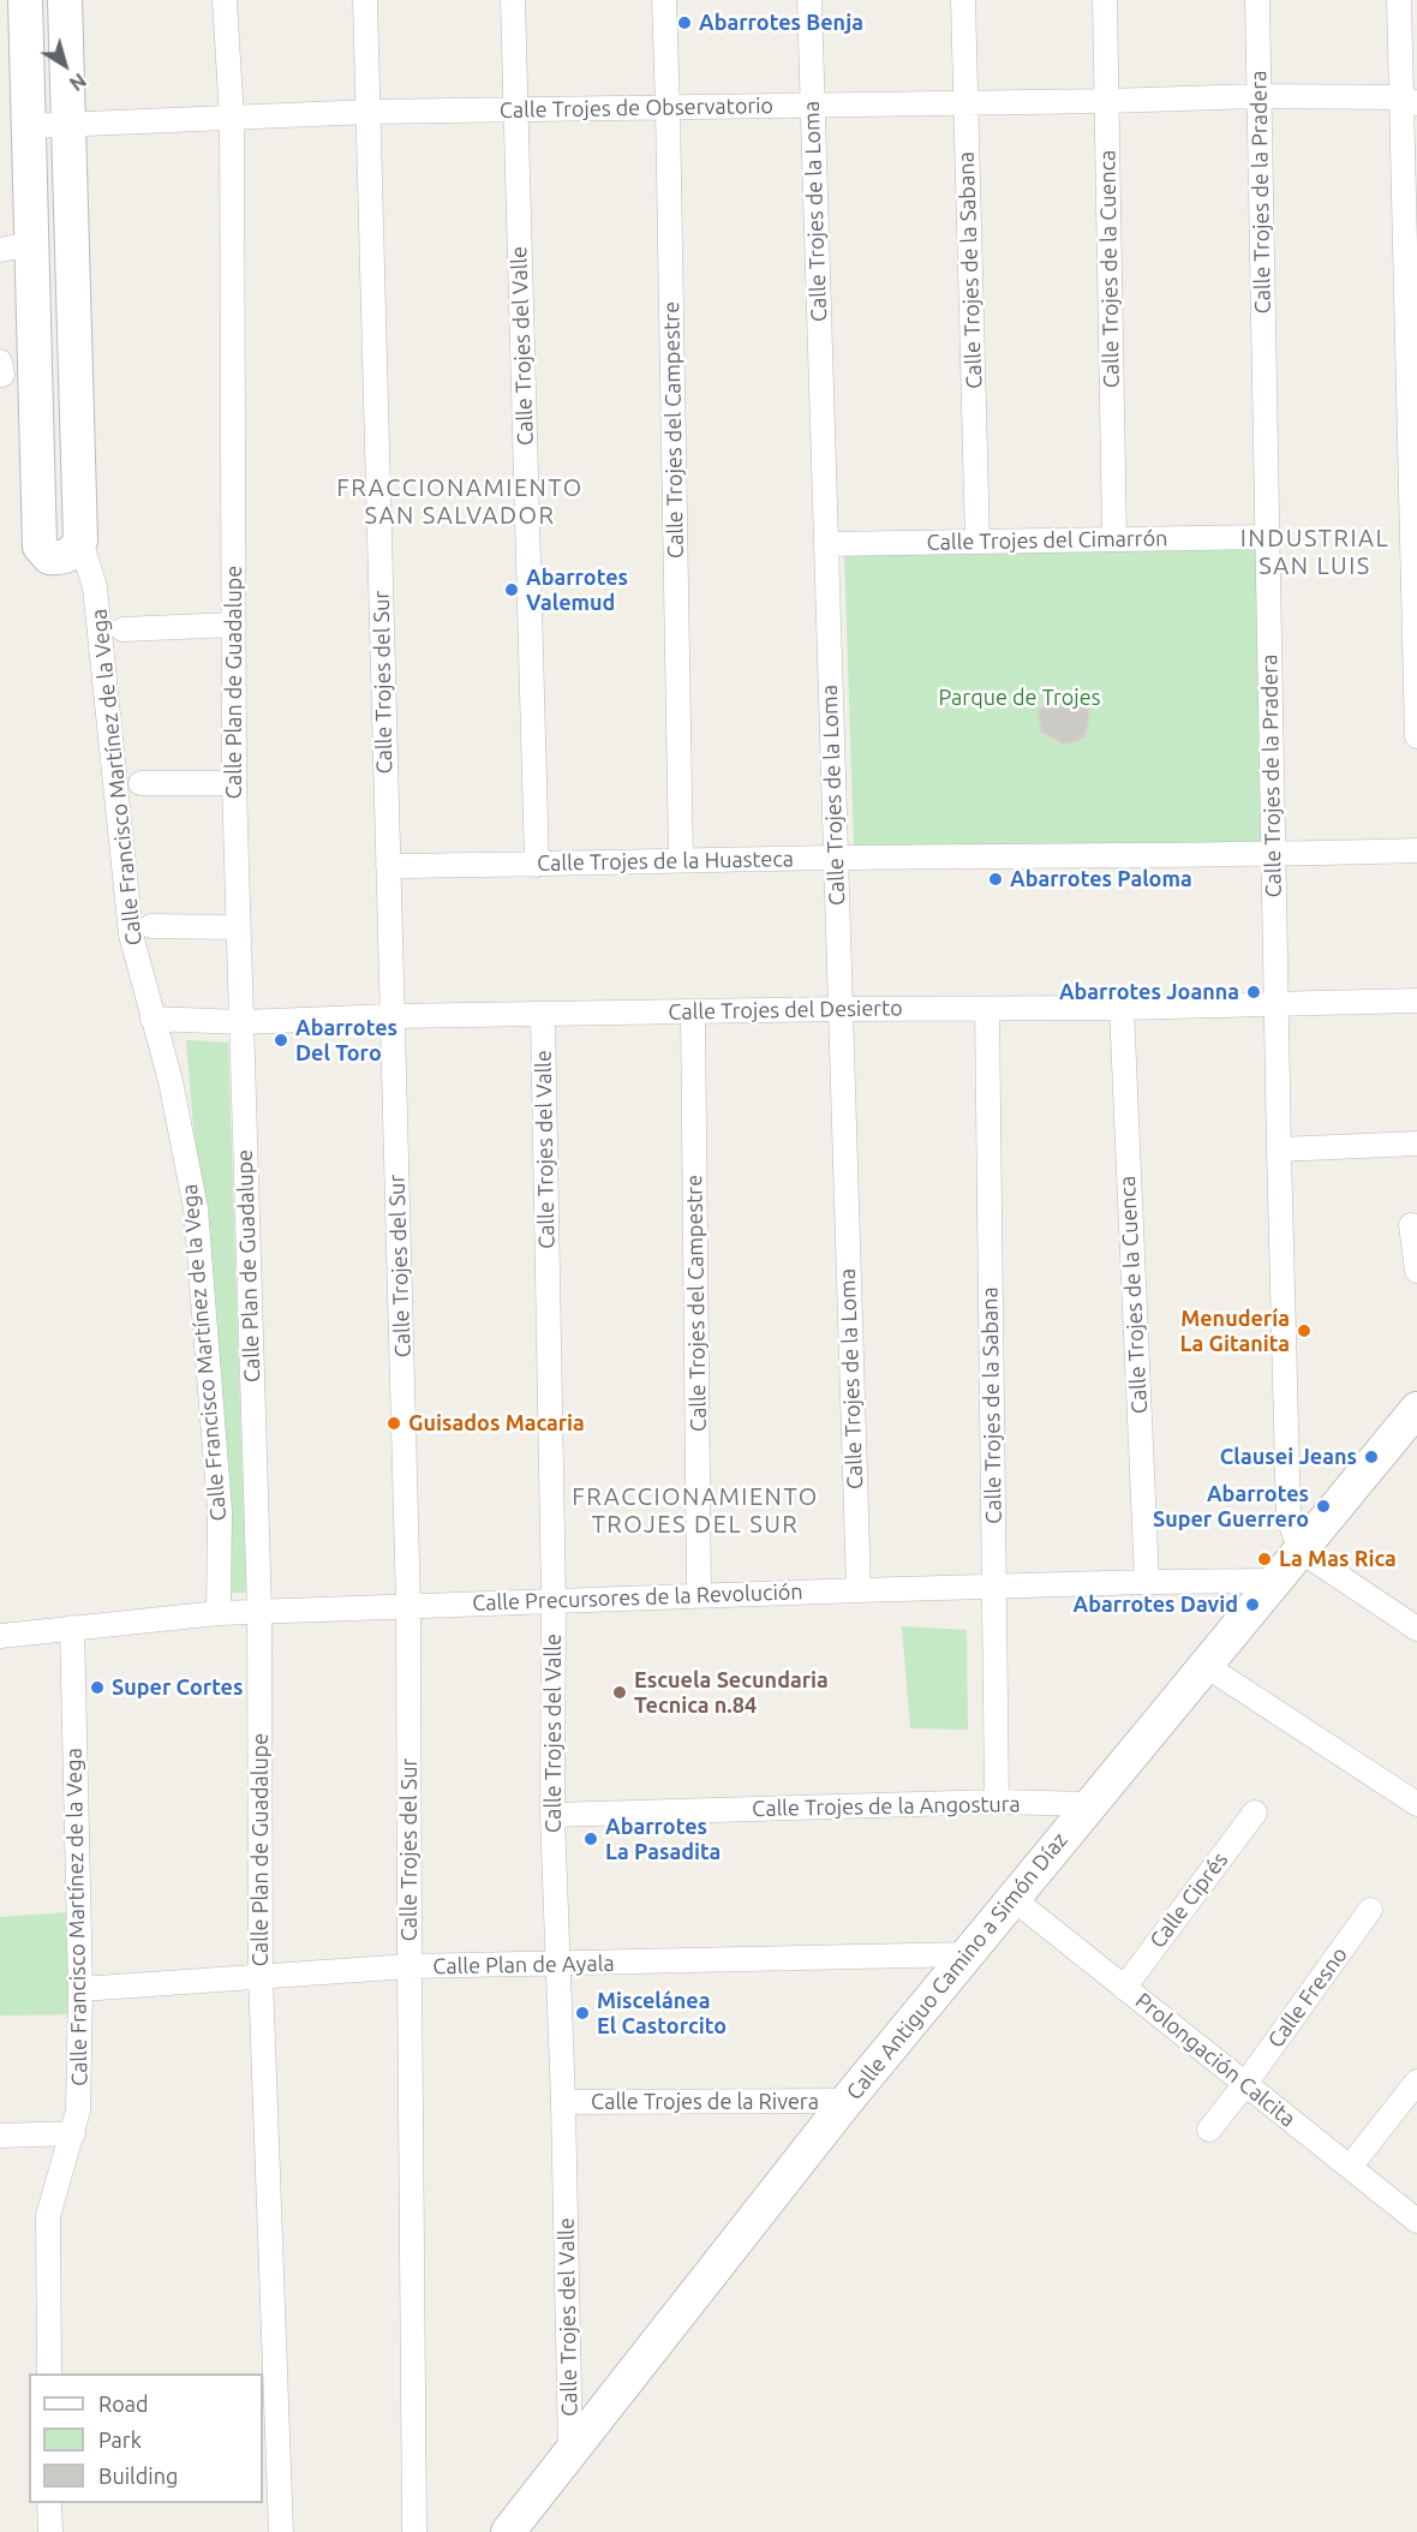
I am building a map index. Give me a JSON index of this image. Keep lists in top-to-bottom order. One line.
{"streets":{"main road":["Calle Antiguo Camino a Simón Díaz"],"street":["Calle Trojes de Observatorio","Calle Trojes de la Pradera","Calle Trojes de la Loma","Calle Trojes de la Cuenca","Calle Trojes de la Sabana","Calle Trojes del Valle","Calle Trojes del Campestre","Calle Trojes del Cimarrón","Calle Plan de Guadalupe","Calle Trojes del Sur","Calle Francisco Martínez de la Vega","Calle Trojes de la Huasteca","Calle Trojes del Desierto","Calle Precursores de la Revolución","Calle Trojes de la Angostura","Calle Ciprés","Calle Plan de Ayala","Calle Fresno","Prolongación Calcita","Calle Trojes de la Rivera"]},"crossings":[["Calle Trojes de Observatorio","Calle Trojes de la Pradera"],["Calle Trojes de Observatorio","Calle Trojes de la Loma"],["Calle Trojes de Observatorio","Calle Trojes de la Cuenca"],["Calle Trojes de Observatorio","Calle Trojes de la Sabana"],["Calle Trojes de Observatorio","Calle Trojes del Valle"],["Calle Trojes de Observatorio","Calle Trojes del Campestre"],["Calle Trojes de Observatorio","Calle Plan de Guadalupe"],["Calle Trojes de Observatorio","Calle Trojes del Sur"],["Calle Trojes de la Pradera","Calle Trojes del Cimarrón"],["Calle Trojes de la Pradera","Calle Trojes de la Huasteca"],["Calle Trojes de la Pradera","Calle Trojes del Desierto"],["Calle Trojes de la Pradera","Calle Antiguo Camino a Simón Díaz"],["Calle Trojes de la Loma","Calle Trojes del Cimarrón"],["Calle Trojes de la Loma","Calle Trojes de la Huasteca"],["Calle Trojes de la Loma","Calle Trojes del Desierto"],["Calle Trojes de la Loma","Calle Precursores de la Revolución"],["Calle Trojes de la Cuenca","Calle Trojes del Cimarrón"],["Calle Trojes de la Cuenca","Calle Trojes del Desierto"],["Calle Trojes de la Cuenca","Calle Precursores de la Revolución"],["Calle Trojes de la Sabana","Calle Trojes del Cimarrón"],["Calle Trojes de la Sabana","Calle Trojes del Desierto"],["Calle Trojes de la Sabana","Calle Precursores de la Revolución"],["Calle Trojes de la Sabana","Calle Trojes de la Angostura"],["Calle Trojes del Valle","Calle Trojes de la Huasteca"],["Calle Trojes del Valle","Calle Trojes del Desierto"],["Calle Trojes del Valle","Calle Precursores de la Revolución"],["Calle Trojes del Valle","Calle Trojes de la Angostura"],["Calle Trojes del Valle","Calle Plan de Ayala"],["Calle Trojes del Valle","Calle Antiguo Camino a Simón Díaz"],["Calle Trojes del Valle","Calle Trojes de la Rivera"],["Calle Trojes del Campestre","Calle Trojes de la Huasteca"],["Calle Trojes del Campestre","Calle Trojes del Desierto"],["Calle Trojes del Campestre","Calle Precursores de la Revolución"],["Calle Plan de Guadalupe","Calle Trojes del Desierto"],["Calle Plan de Guadalupe","Calle Precursores de la Revolución"],["Calle Plan de Guadalupe","Calle Plan de Ayala"],["Calle Trojes del Sur","Calle Trojes de la Huasteca"],["Calle Trojes del Sur","Calle Trojes del Desierto"],["Calle Trojes del Sur","Calle Precursores de la Revolución"],["Calle Trojes del Sur","Calle Plan de Ayala"],["Calle Francisco Martínez de la Vega","Calle Trojes del Desierto"],["Calle Francisco Martínez de la Vega","Calle Precursores de la Revolución"],["Calle Francisco Martínez de la Vega","Calle Plan de Ayala"],["Calle Precursores de la Revolución","Calle Antiguo Camino a Simón Díaz"],["Calle Trojes de la Angostura","Calle Antiguo Camino a Simón Díaz"],["Calle Ciprés","Prolongación Calcita"],["Calle Plan de Ayala","Calle Antiguo Camino a Simón Díaz"],["Calle Antiguo Camino a Simón Díaz","Prolongación Calcita"],["Calle Antiguo Camino a Simón Díaz","Calle Trojes de la Rivera"],["Calle Fresno","Prolongación Calcita"]],"districts":["FRACCIONAMIENTO SAN SALVADOR","INDUSTRIAL SAN LUIS","FRACCIONAMIENTO TROJES DEL SUR"],"parks":["Parque de Trojes"],"places":["Abarrotes Benja","Abarrotes Valemud","Abarrotes Paloma","Abarrotes Joanna","Abarrotes Del Toro","Menudería La Gitanita","Guisados Macaria","Clausei Jeans","Abarrotes Super Guerrero","La Mas Rica","Abarrotes David","Super Cortes","Escuela Secundaria Tecnica n.84","Abarrotes La Pasadita","Miscelánea El Castorcito"],"legend":["Road","Park","Building"],"north":"bottom right"}
